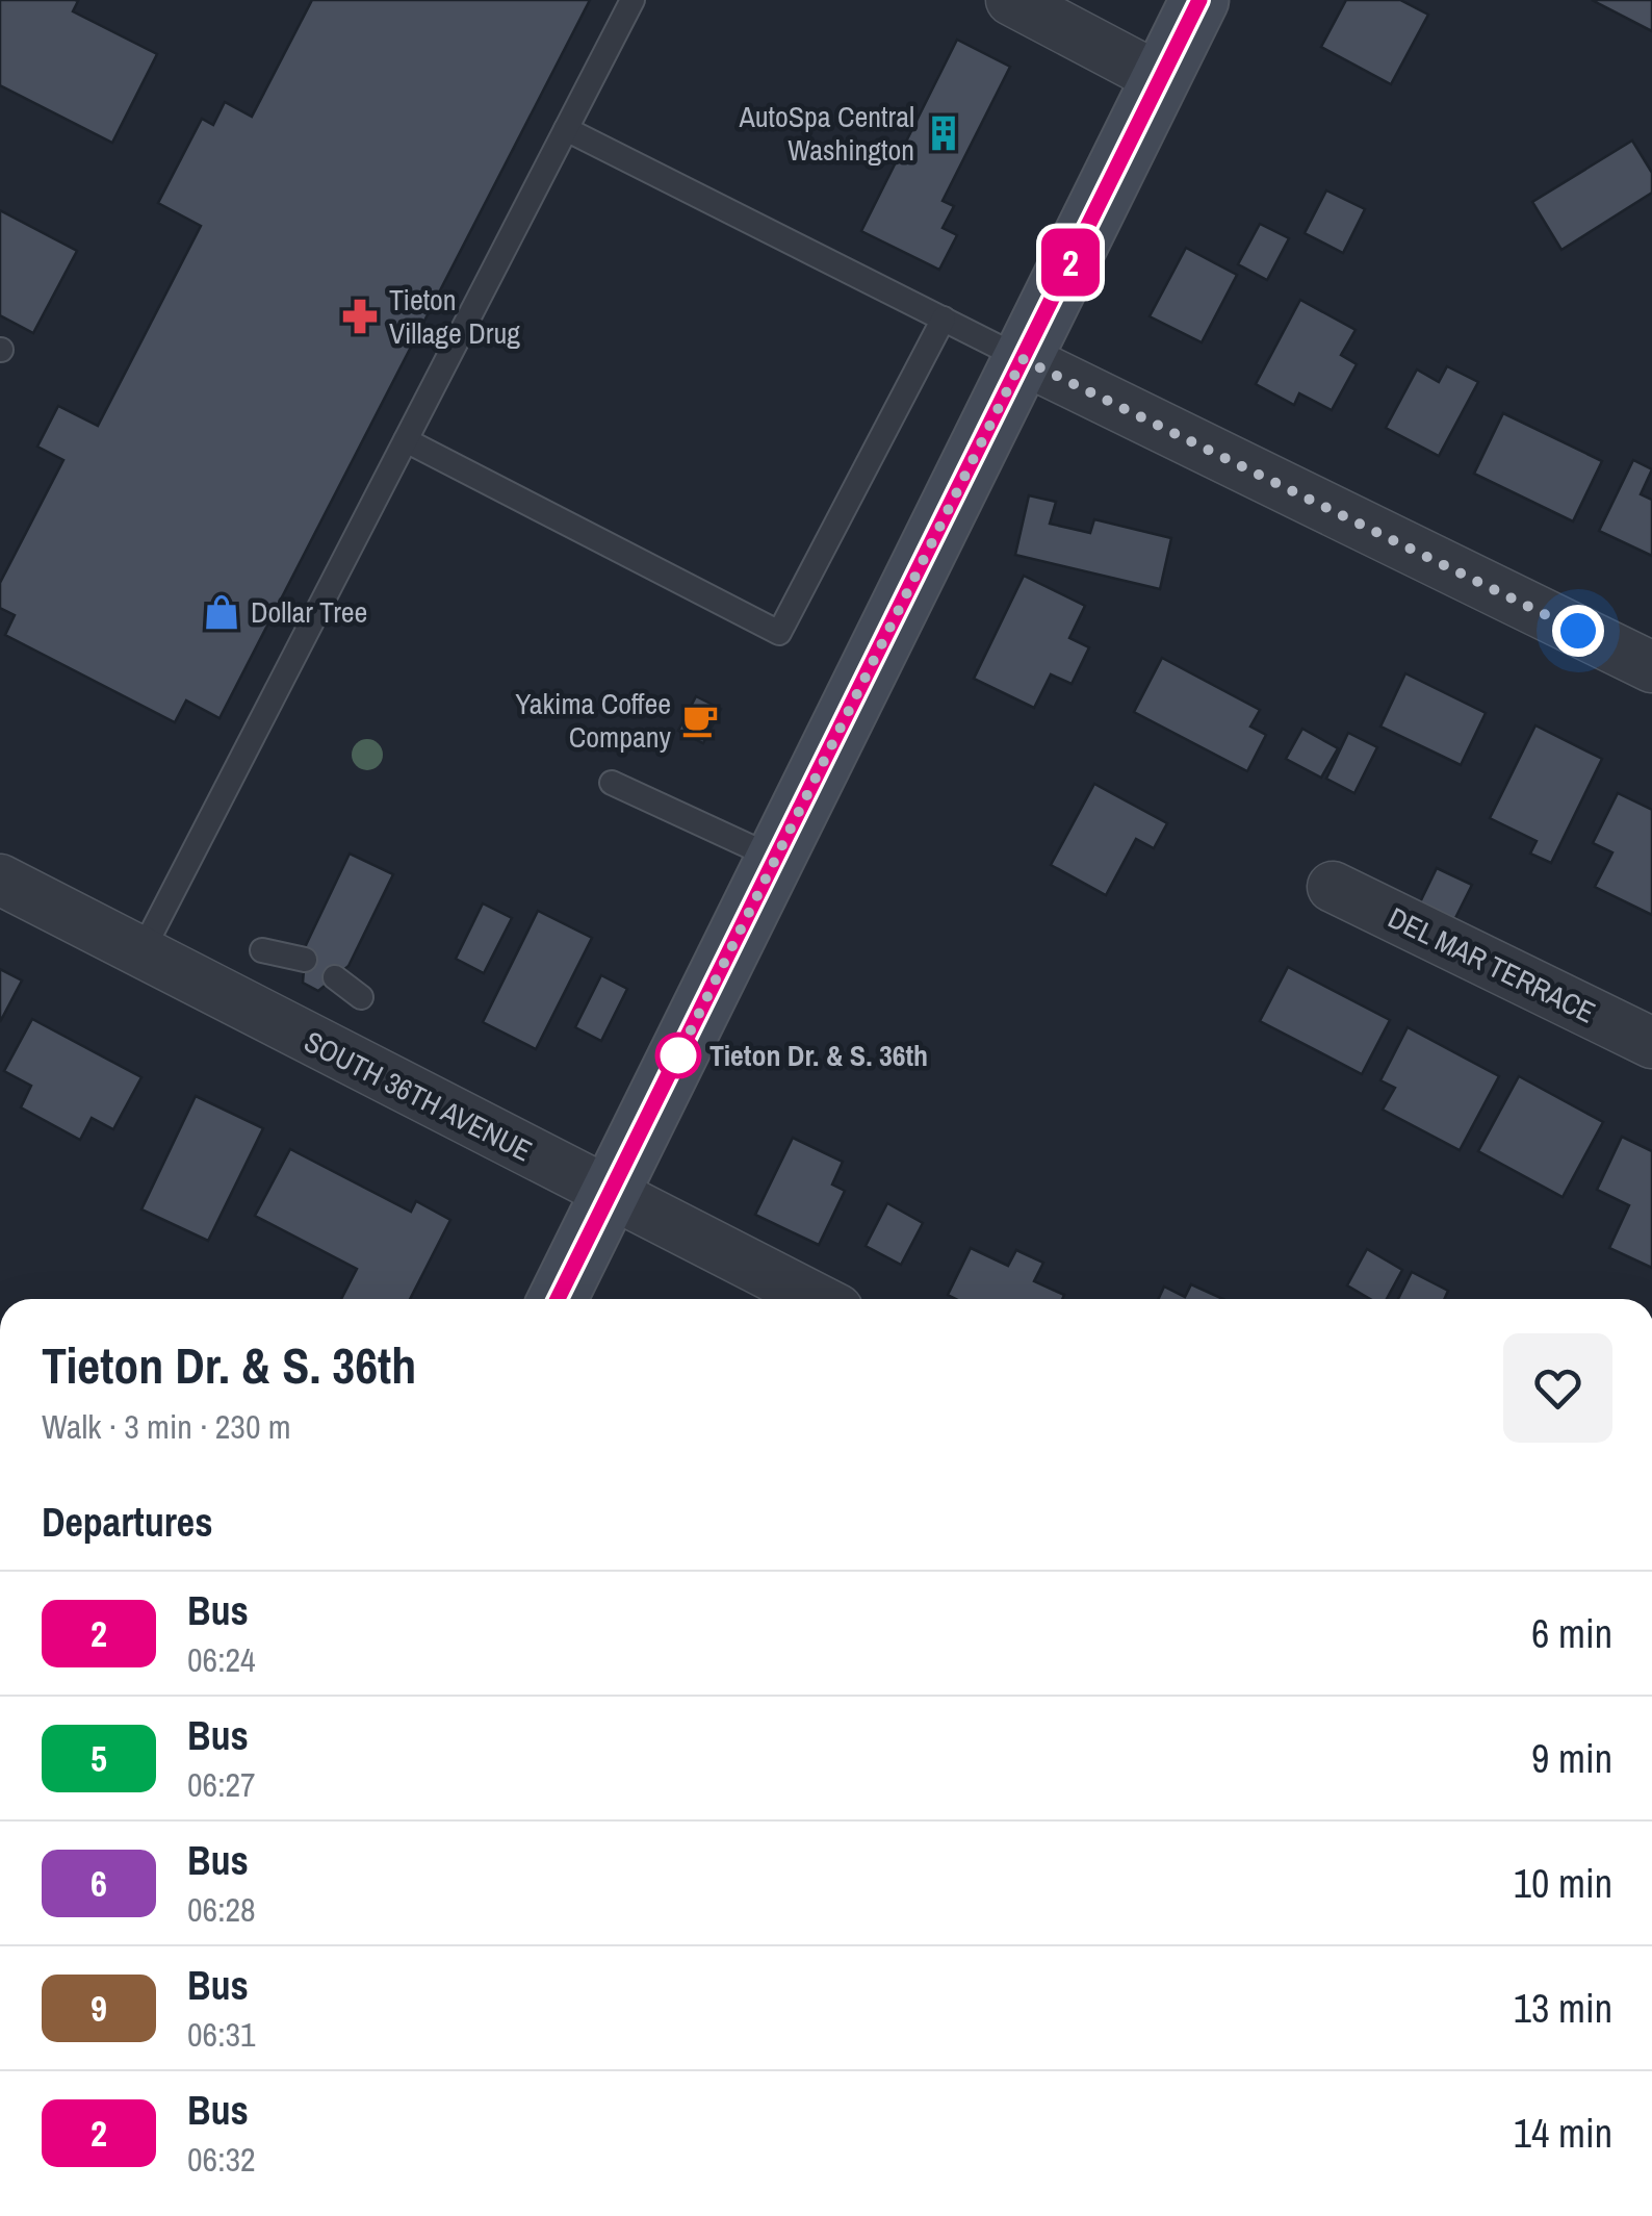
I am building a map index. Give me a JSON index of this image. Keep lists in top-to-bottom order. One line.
{"streets":{"street":["DEL MAR TERRACE","SOUTH 36TH AVENUE"]},"places":{"building":["AutoSpa Central Washington"],"pharmacy":["Tieton Village Drug"],"shop":["Dollar Tree"],"cafe":["Yakima Coffee Company"],"other":["Tieton Dr. & S. 36th"]},"lines":["bus line 2"],"page":{"on_map":"2","heading":[["Tieton Dr. & S. 36th","Walk · 3 min · 230 m"],"Departures"],"list":[{"mark":"2","name":"Bus","note":"06:24","value":"6 min"},{"mark":"5","name":"Bus","note":"06:27","value":"9 min"},{"mark":"6","name":"Bus","note":"06:28","value":"10 min"},{"mark":"9","name":"Bus","note":"06:31","value":"13 min"},{"mark":"2","name":"Bus","note":"06:32","value":"14 min"}]}}
